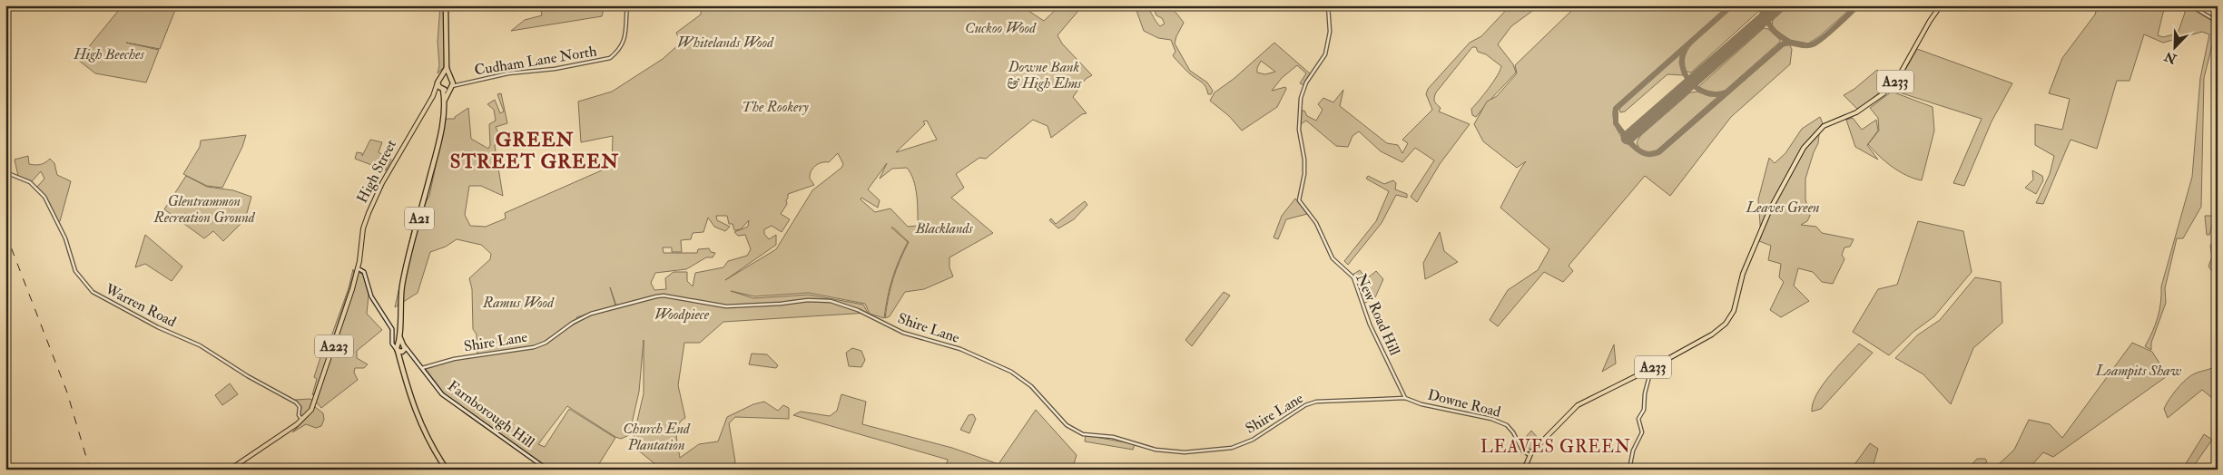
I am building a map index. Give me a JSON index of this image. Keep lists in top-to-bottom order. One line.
{"streets":{"highway":["A21"],"main road":["A233","High Street","A223","Farnborough Hill"],"street":["Cudham Lane North","Warren Road","New Road Hill","Shire Lane","Downe Road"]},"crossings":[["Cudham Lane North","A21"],["A233","Downe Road"],["High Street","A21"],["High Street","A223"],["A21","Farnborough Hill"],["Warren Road","A223"],["New Road Hill","Shire Lane"],["New Road Hill","Downe Road"],["Shire Lane","Downe Road"],["Shire Lane","Farnborough Hill"]],"districts":["GREEN STREET GREEN","LEAVES GREEN"],"parks":["Cuckoo Wood","Whitelands Wood","High Beeches","Downe Bank & High Elms","The Rookery","Glentrammon Recreation Ground","Leaves Green","Blacklands","Ramus Wood","Woodpiece","Loampits Shaw","Church End Plantation"],"north":"bottom left"}
